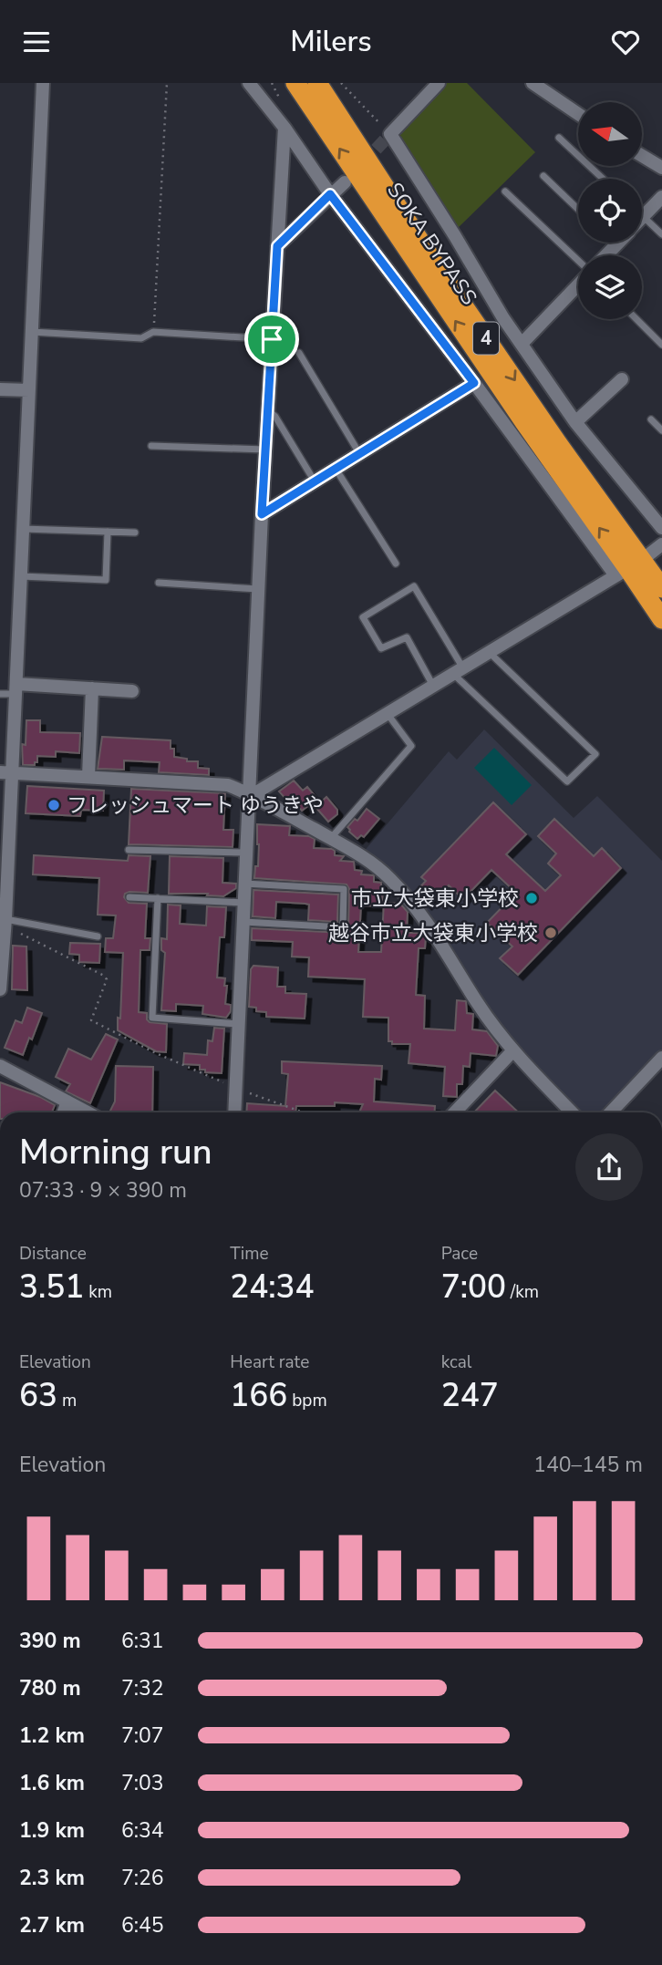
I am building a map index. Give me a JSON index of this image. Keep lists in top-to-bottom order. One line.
{"streets":{"highway":["SOKA BYPASS","4"]},"places":["フレッシュマート ゆうきや","市立大袋東小学校","越谷市立大袋東小学校"],"north":"left","page":{"header":"Milers","heading":["Morning run","07:33 · 9 × 390 m"],"stats":[["Distance","3.51 km"],["Time","24:34"],["Pace","7:00 /km"],["Elevation","63 m"],["Heart rate","166 bpm"],["kcal","247"]],"chart":["Elevation","140–145 m"],"list":[{"name":"390 m","note":"6:31"},{"name":"780 m","note":"7:32"},{"name":"1.2 km","note":"7:07"},{"name":"1.6 km","note":"7:03"},{"name":"1.9 km","note":"6:34"},{"name":"2.3 km","note":"7:26"},{"name":"2.7 km","note":"6:45"}]}}
